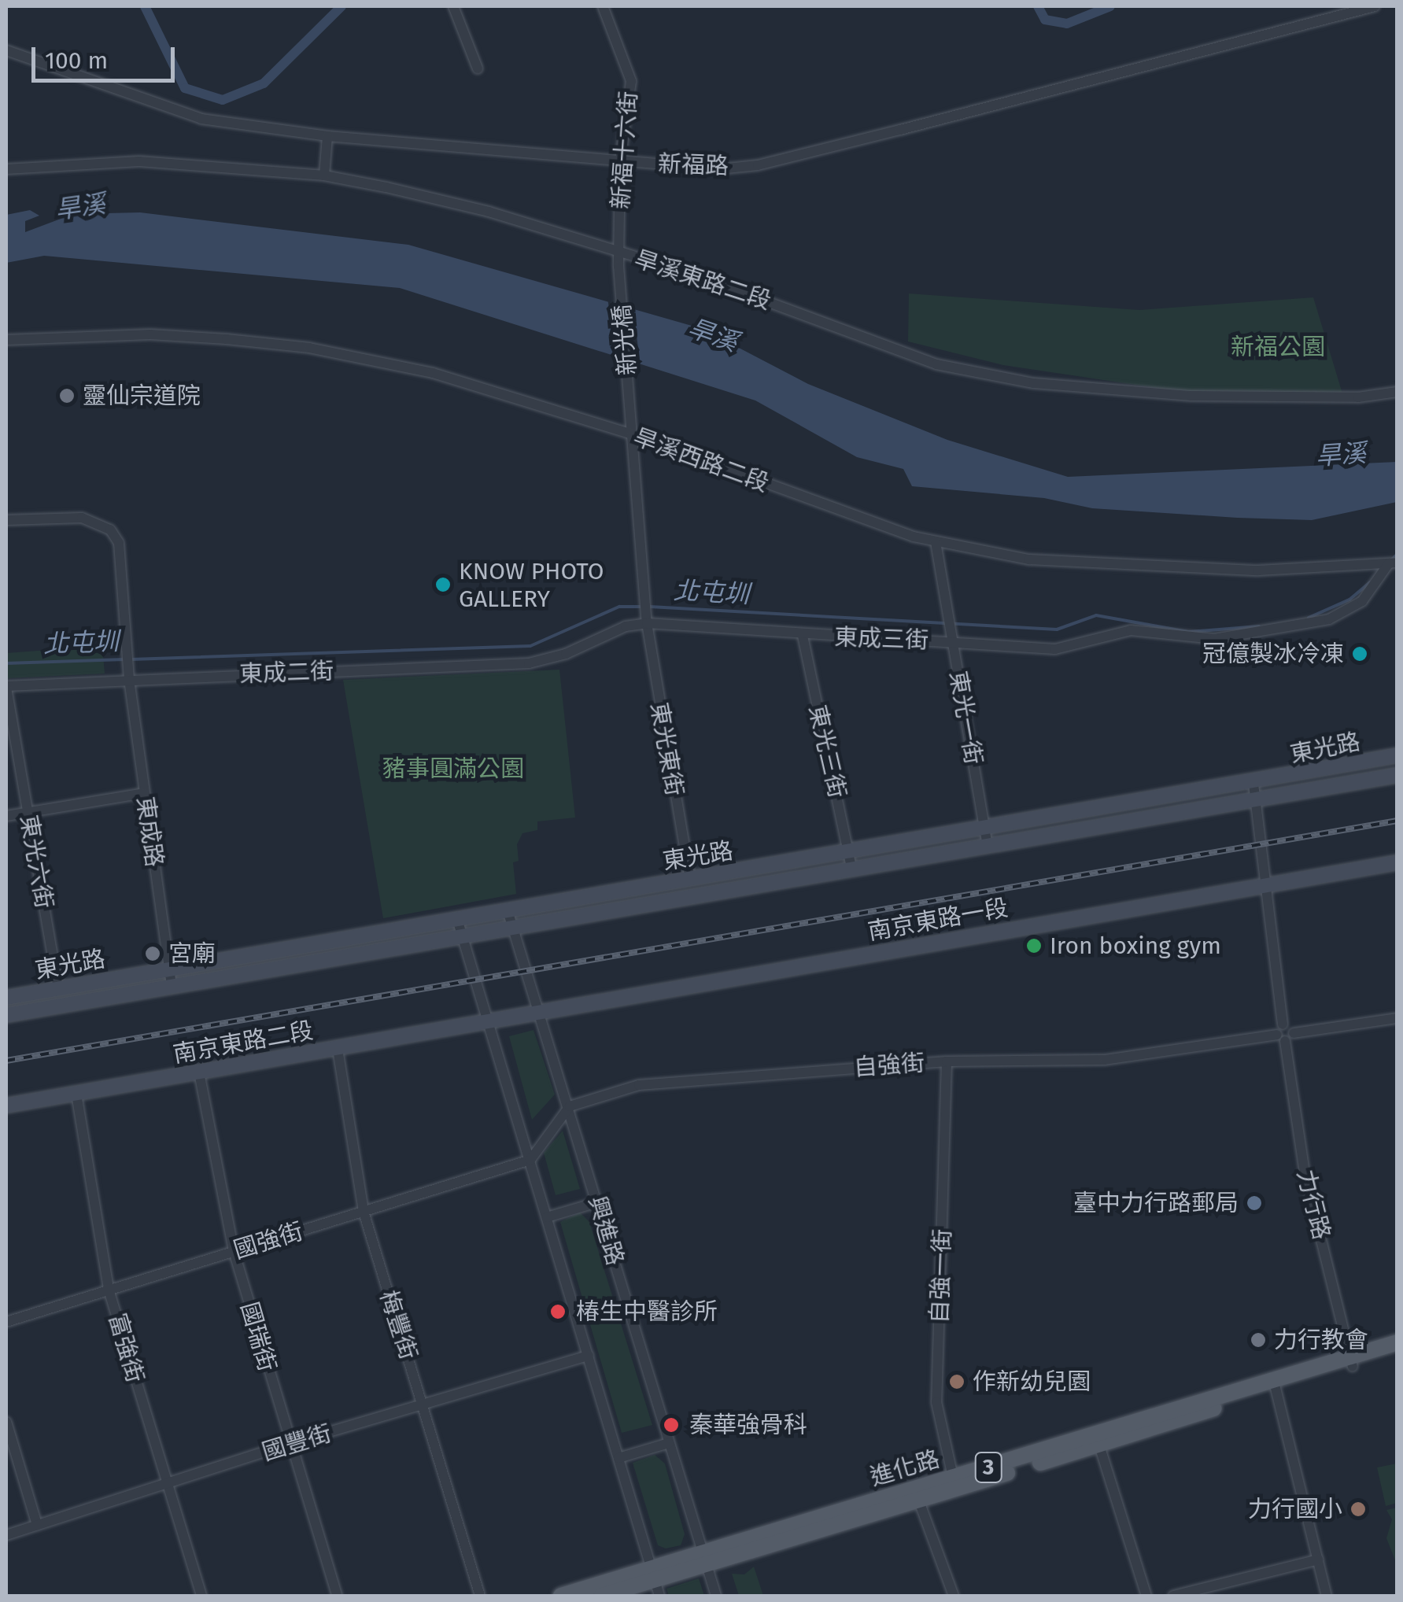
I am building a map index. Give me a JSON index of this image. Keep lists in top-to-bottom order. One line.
{"streets":{"main road":["3","進化路"],"street":["新福十六街","新福路","旱溪東路二段","新光橋","旱溪西路二段","東成三街","東成二街","東光一街","東光路","東光東街","東光三街","東成路","東光六街","南京東路一段","南京東路二段","自強街","力行路","興進路","國強街","自強一街","梅豐街","國瑞街","富強街","國豐街"]},"crossings":[["新福十六街","新福路"],["新福十六街","旱溪東路二段"],["新福十六街","新光橋"],["新光橋","旱溪西路二段"],["新光橋","東光東街"],["旱溪西路二段","東成三街"],["旱溪西路二段","東光一街"],["東成三街","東成二街"],["東成三街","東光一街"],["東成三街","東光東街"],["東成三街","東光三街"],["東成二街","東成路"],["東成二街","東光六街"],["東光一街","東光路"],["東光路","東光東街"],["東光路","東光三街"],["東光路","東成路"],["東光路","東光六街"],["東光路","力行路"],["東光路","興進路"],["南京東路一段","南京東路二段"],["南京東路一段","力行路"],["南京東路一段","興進路"],["南京東路二段","梅豐街"],["南京東路二段","國瑞街"],["南京東路二段","富強街"],["自強街","力行路"],["自強街","興進路"],["自強街","自強一街"],["力行路","進化路"],["興進路","進化路"],["國強街","梅豐街"],["國強街","國瑞街"],["國強街","富強街"],["自強一街","進化路"],["梅豐街","國豐街"],["國瑞街","國豐街"],["富強街","國豐街"]],"water":["旱溪","北屯圳"],"parks":["新福公園","豬事圓滿公園"],"places":["靈仙宗道院","KNOW PHOTO GALLERY","冠億製冰冷凍","Iron boxing gym","宮廟","臺中力行路郵局","椿生中醫診所","力行教會","作新幼兒園","秦華強骨科","力行國小"],"scale_bar":"100 m"}
